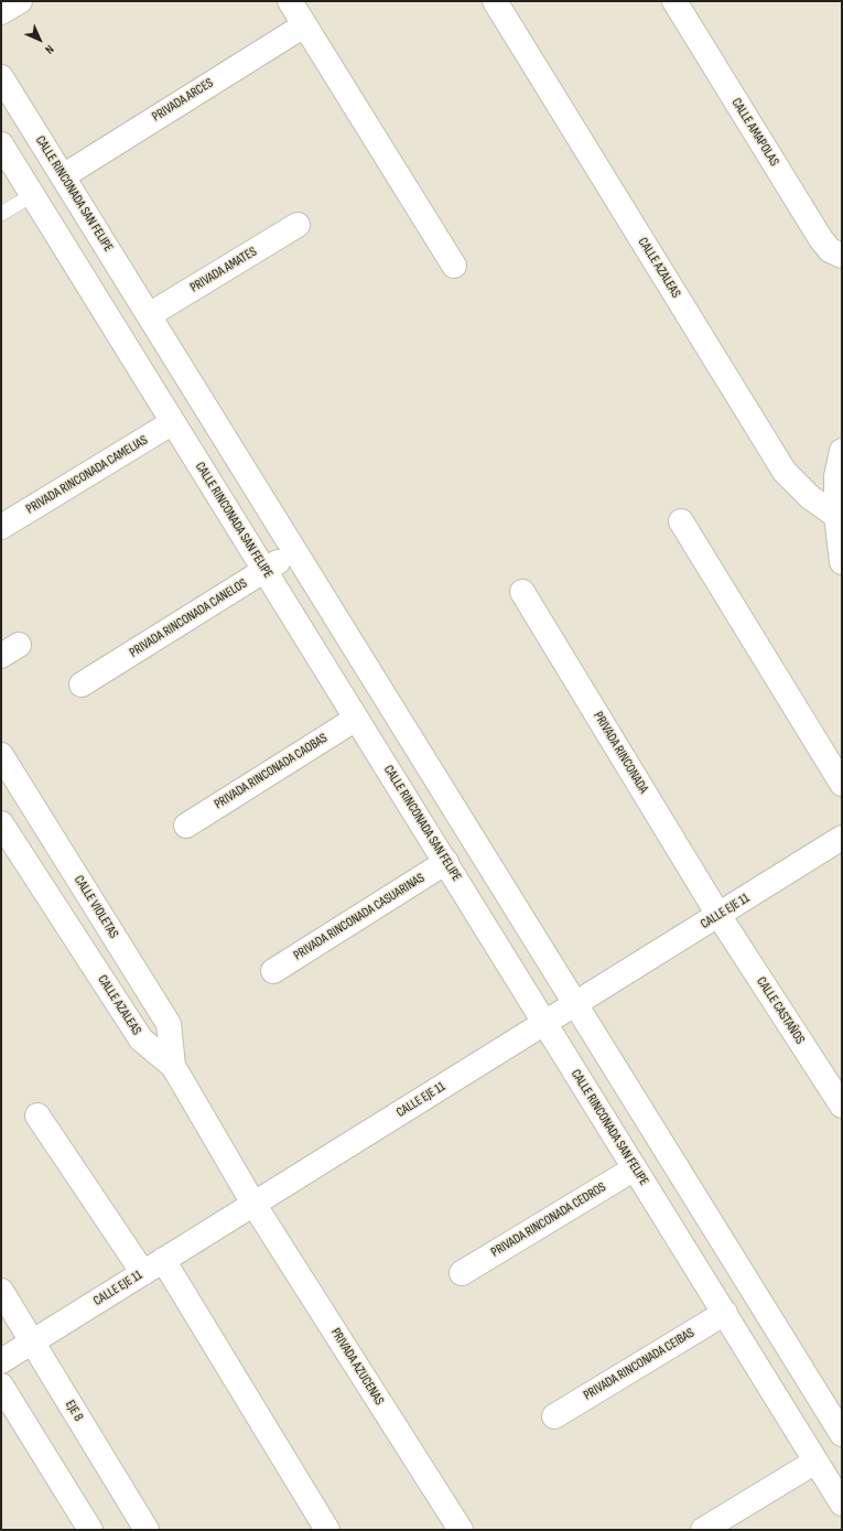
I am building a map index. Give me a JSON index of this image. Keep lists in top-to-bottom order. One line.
{"streets":{"street":["PRIVADA ARCES","CALLE AMAPOLAS","CALLE RINCONADA SAN FELIPE","CALLE AZALEAS","PRIVADA AMATES","PRIVADA RINCONADA CAMELIAS","PRIVADA RINCONADA CANELOS","PRIVADA RINCONADA","PRIVADA RINCONADA CAOBAS","CALLE VIOLETAS","CALLE EJE 11","PRIVADA RINCONADA CASUARINAS","CALLE CASTAÑOS","PRIVADA RINCONADA CEDROS","PRIVADA RINCONADA CEIBAS","PRIVADA AZUCENAS","EJE 8"]},"crossings":[["PRIVADA ARCES","CALLE RINCONADA SAN FELIPE"],["CALLE RINCONADA SAN FELIPE","PRIVADA AMATES"],["CALLE RINCONADA SAN FELIPE","PRIVADA RINCONADA CAMELIAS"],["CALLE RINCONADA SAN FELIPE","PRIVADA RINCONADA CANELOS"],["CALLE RINCONADA SAN FELIPE","PRIVADA RINCONADA CAOBAS"],["CALLE RINCONADA SAN FELIPE","CALLE EJE 11"],["CALLE RINCONADA SAN FELIPE","PRIVADA RINCONADA CASUARINAS"],["CALLE RINCONADA SAN FELIPE","PRIVADA RINCONADA CEDROS"],["CALLE RINCONADA SAN FELIPE","PRIVADA RINCONADA CEIBAS"],["CALLE AZALEAS","CALLE VIOLETAS"],["CALLE AZALEAS","CALLE EJE 11"],["CALLE AZALEAS","PRIVADA AZUCENAS"],["PRIVADA RINCONADA","CALLE EJE 11"],["PRIVADA RINCONADA","CALLE CASTAÑOS"],["CALLE EJE 11","CALLE CASTAÑOS"],["CALLE EJE 11","PRIVADA AZUCENAS"],["CALLE EJE 11","EJE 8"]],"north":"bottom right"}
